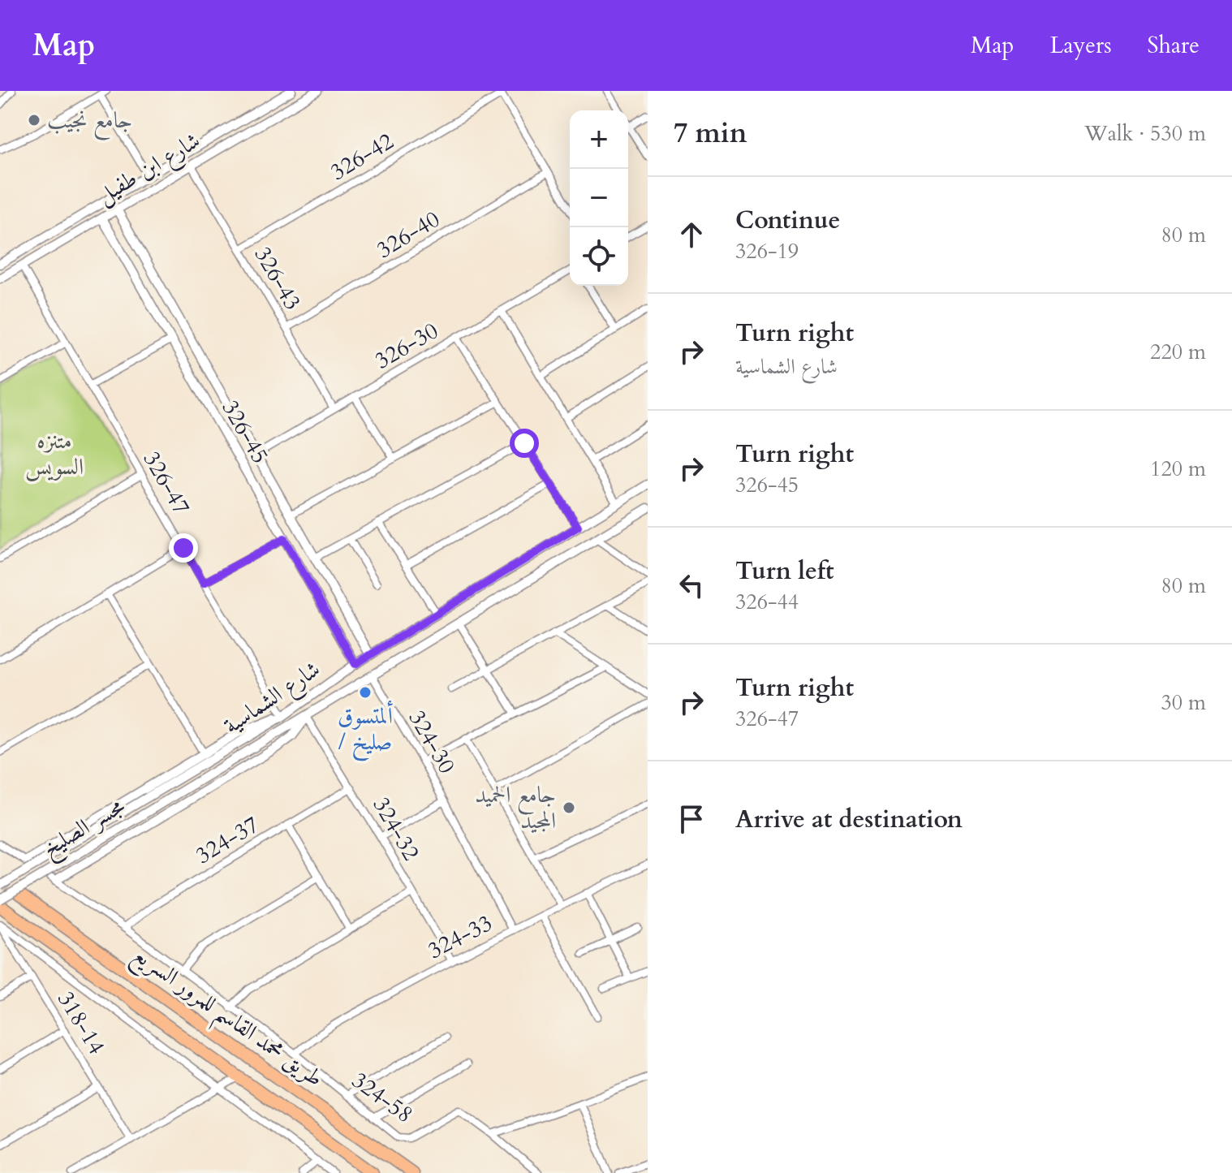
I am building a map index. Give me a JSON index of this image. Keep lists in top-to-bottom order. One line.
{"streets":{"highway":["طريق محمد القاسم للمرور السريع"],"street":["326-42","شارع ابن طفيل","326-40","326-43","326-30","326-45","326-47","شارع الشماسية","324-30","مجسر الصليخ","324-32","324-37","324-33","318-14","324-58"]},"crossings":[["326-42","326-43"],["شارع ابن طفيل","326-43"],["شارع ابن طفيل","326-45"],["شارع ابن طفيل","326-47"],["326-40","326-43"],["326-43","326-30"],["326-30","326-45"],["326-45","شارع الشماسية"],["326-47","شارع الشماسية"],["شارع الشماسية","324-30"],["شارع الشماسية","مجسر الصليخ"],["شارع الشماسية","324-32"],["324-30","324-33"],["324-32","324-37"],["324-32","324-33"],["324-37","324-58"],["324-33","324-58"]],"parks":["متنزه السويس"],"places":["جامع نجيب","ألمتسوق / صليخ","جامع الحميد المجيد"],"page":{"header":"Map","nav":["Map","Layers","Share"],"heading":["7 min","Walk · 530 m"],"map_buttons":["+","−"],"list":[["Continue","326-19","80 m"],["Turn right","شارع الشماسية","220 m"],["Turn right","326-45","120 m"],["Turn left","326-44","80 m"],["Turn right","326-47","30 m"],"Arrive at destination"]}}
